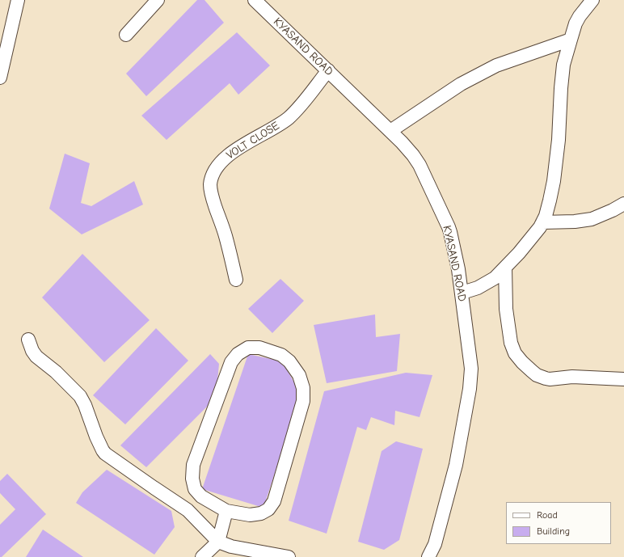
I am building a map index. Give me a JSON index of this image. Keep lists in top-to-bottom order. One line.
{"streets":{"street":["KYASAND ROAD","VOLT CLOSE"]},"crossings":[["KYASAND ROAD","VOLT CLOSE"]],"legend":["Road","Building"]}
